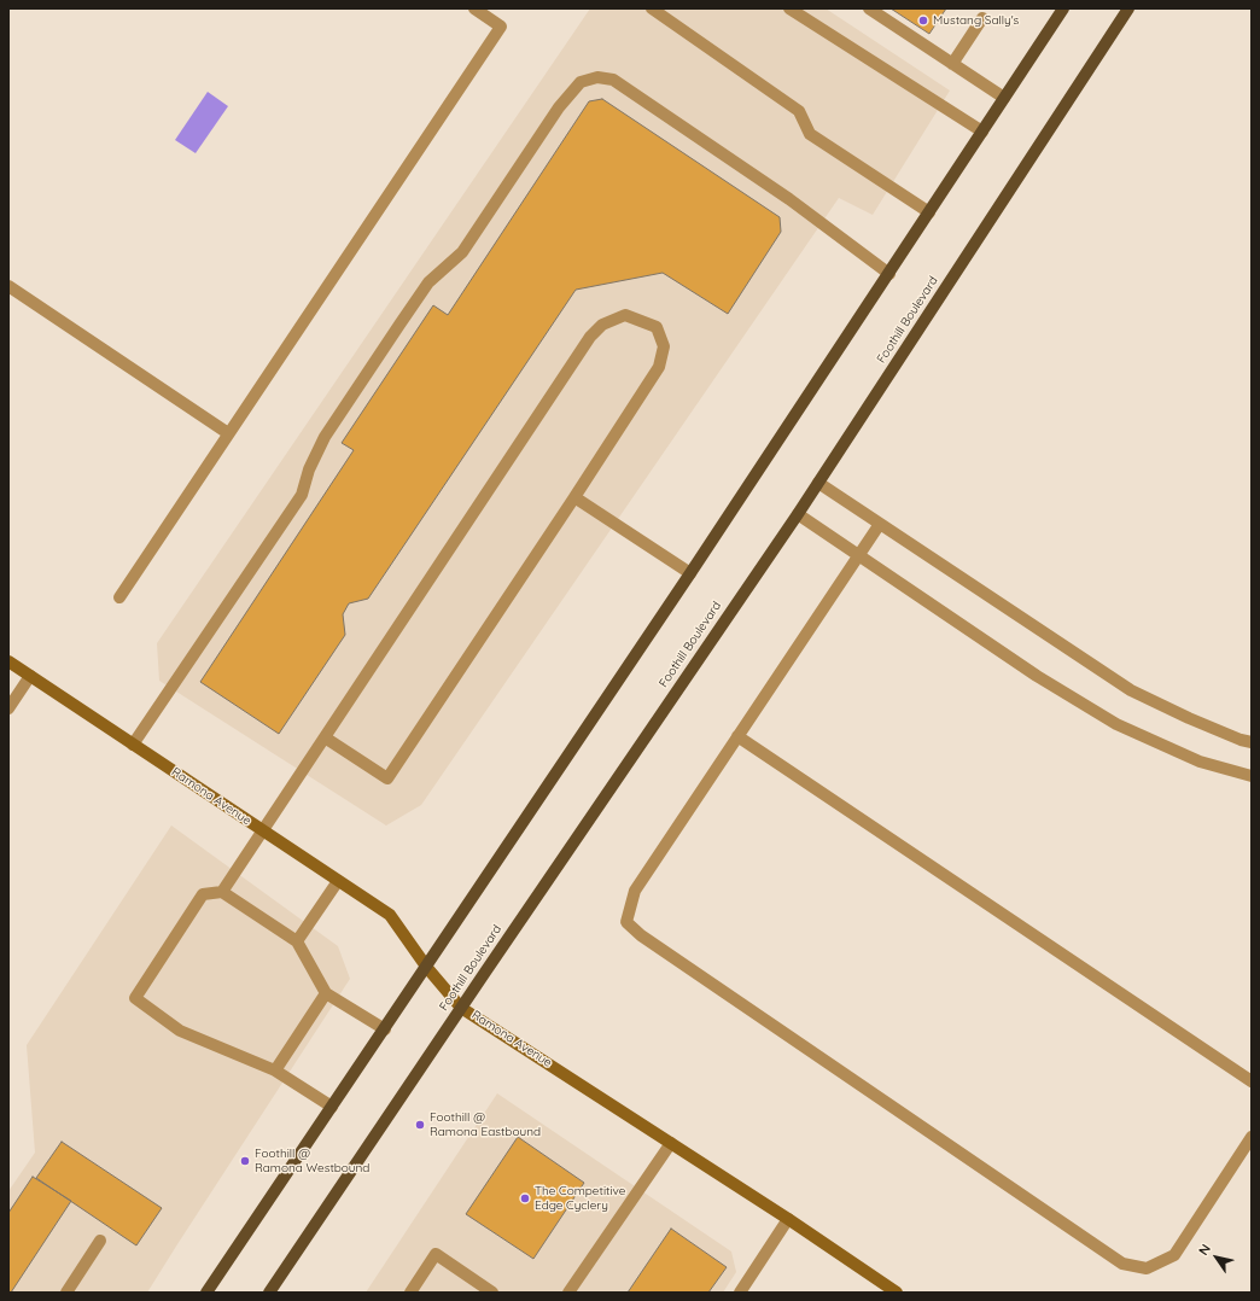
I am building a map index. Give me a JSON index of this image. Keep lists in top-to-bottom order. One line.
{"streets":{"main road":["Foothill Boulevard"],"street":["Ramona Avenue"]},"crossings":[["Foothill Boulevard","Ramona Avenue"]],"places":["Mustang Sally's","Foothill @ Ramona Eastbound","Foothill @ Ramona Westbound","The Competitive Edge Cyclery"],"north":"top left"}
